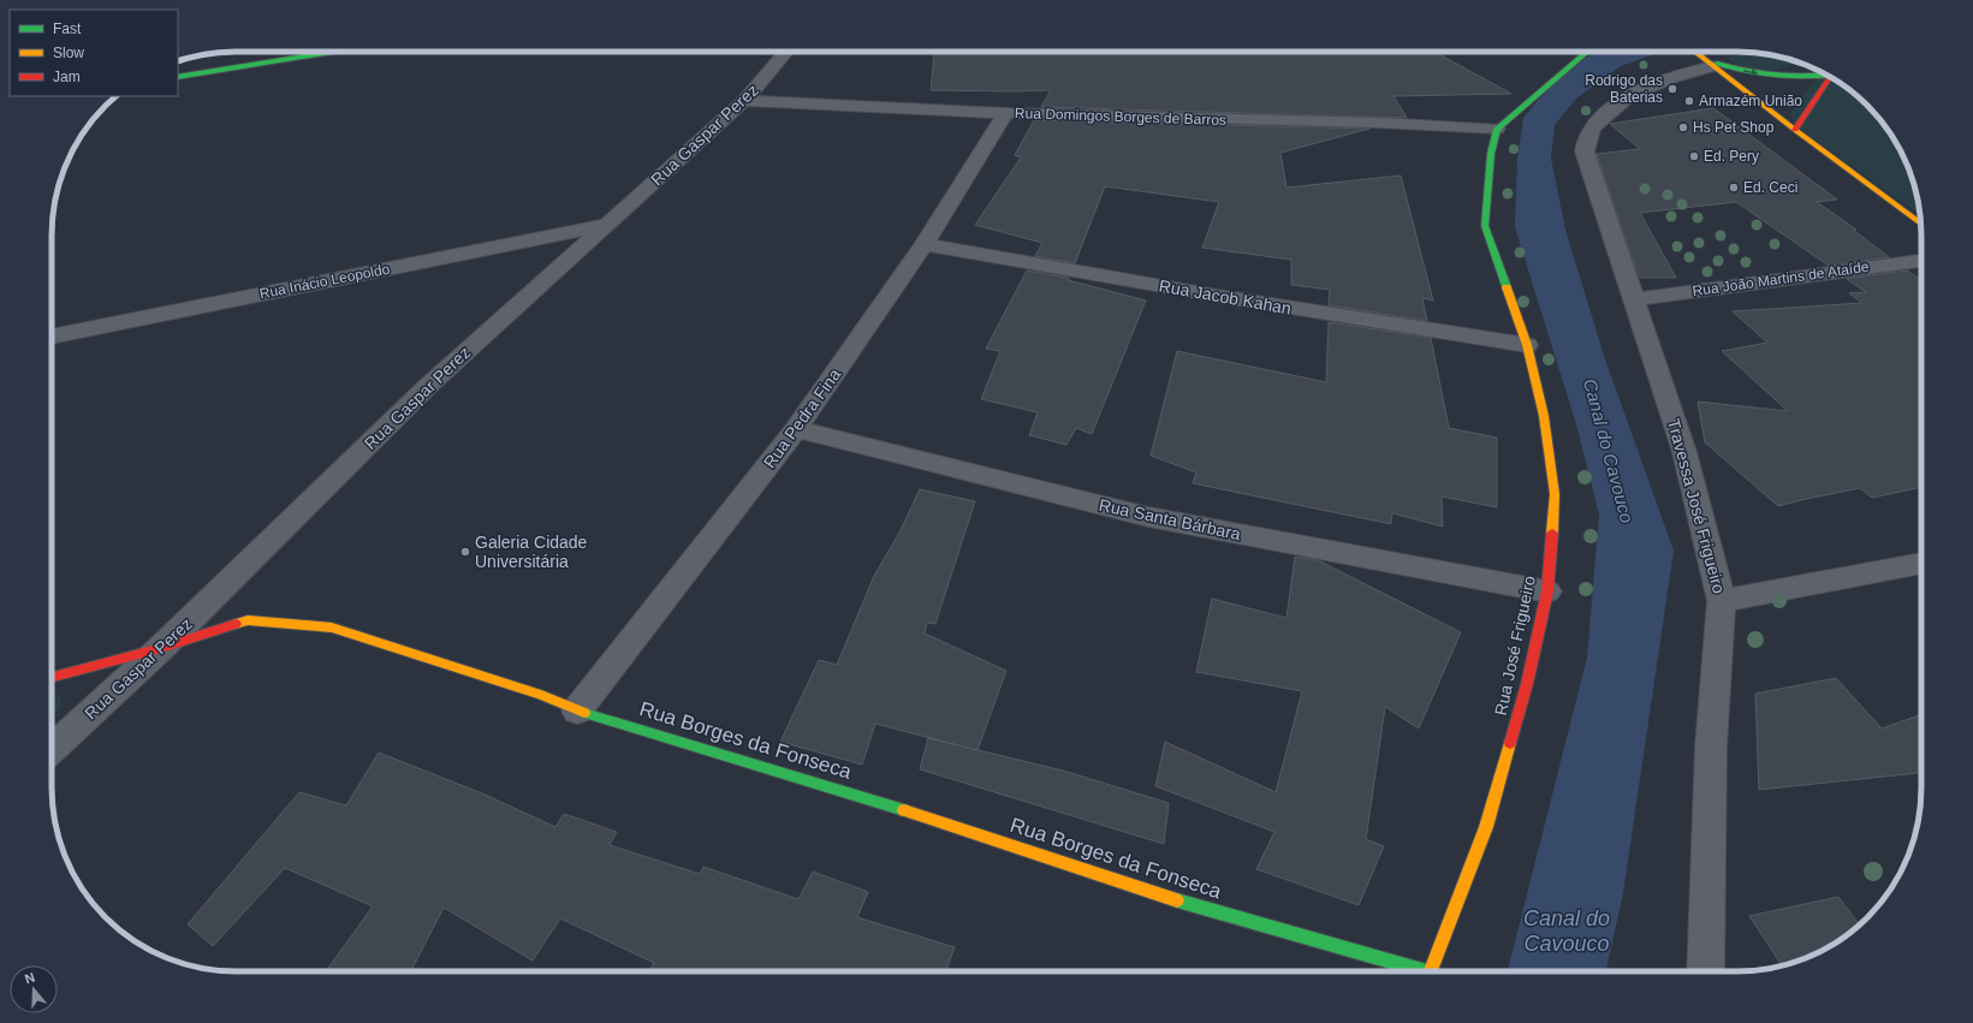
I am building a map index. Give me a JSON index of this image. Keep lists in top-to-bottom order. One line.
{"streets":{"street":["Rua Domingos Borges de Barros","Rua Gaspar Perez","Rua João Martins de Ataíde","Rua Inácio Leopoldo","Rua Jacob Kahan","Rua Pedra Fina","Travessa José Frigueiro","Rua Santa Bárbara","Rua José Frigueiro","Rua Borges da Fonseca"]},"crossings":[["Rua Domingos Borges de Barros","Rua Gaspar Perez"],["Rua Domingos Borges de Barros","Rua Pedra Fina"],["Rua Domingos Borges de Barros","Rua José Frigueiro"],["Rua Gaspar Perez","Rua Inácio Leopoldo"],["Rua Gaspar Perez","Rua Borges da Fonseca"],["Rua João Martins de Ataíde","Travessa José Frigueiro"],["Rua Jacob Kahan","Rua Pedra Fina"],["Rua Jacob Kahan","Rua José Frigueiro"],["Rua Pedra Fina","Rua Santa Bárbara"],["Rua Pedra Fina","Rua Borges da Fonseca"],["Rua Santa Bárbara","Rua José Frigueiro"]],"water":["Canal do Cavouco"],"places":["Rodrigo das Baterias","Armazém União","Hs Pet Shop","Ed. Pery","Ed. Ceci","Galeria Cidade Universitária"],"legend":["Fast","Slow","Jam"],"north":"top"}
